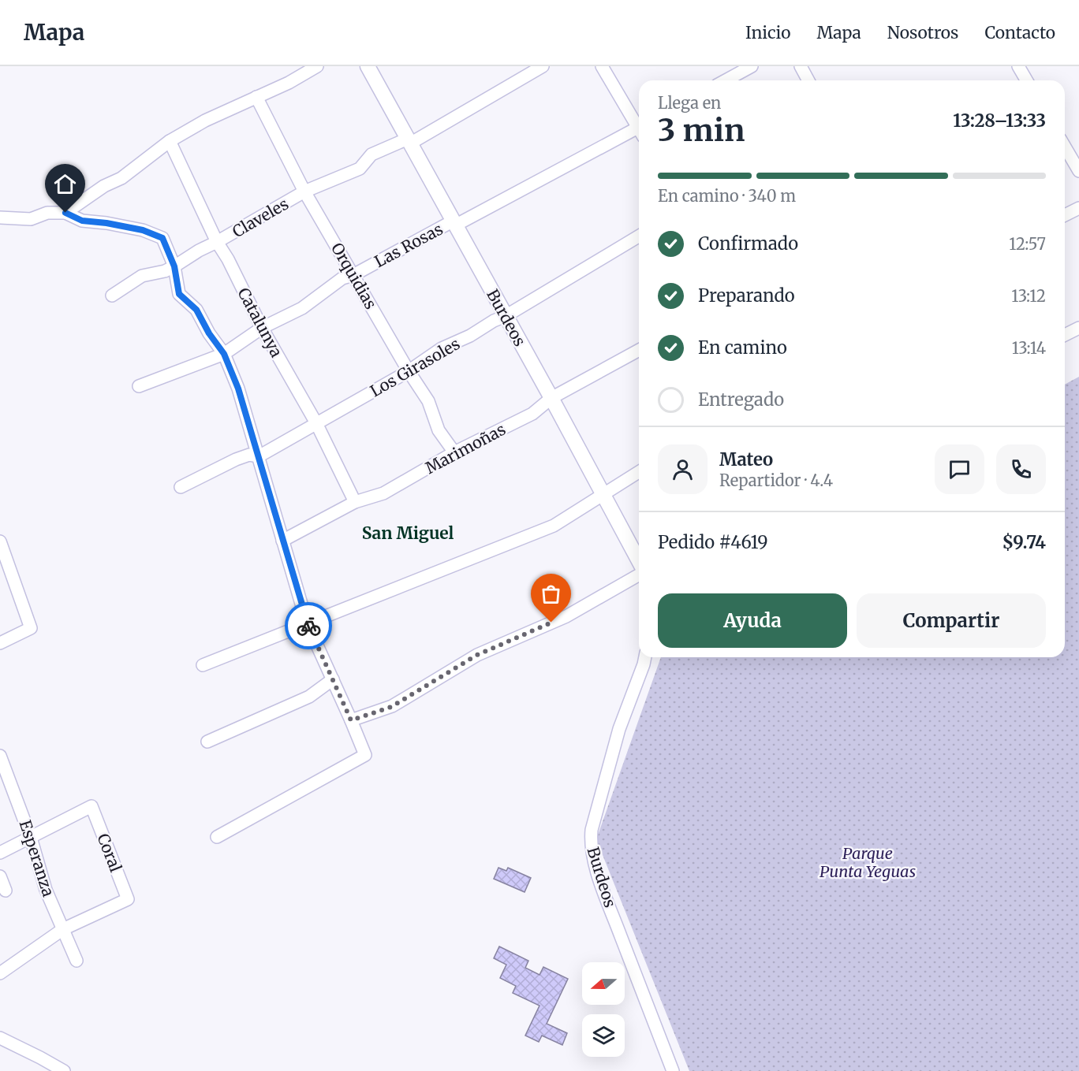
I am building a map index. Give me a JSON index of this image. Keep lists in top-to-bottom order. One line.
{"streets":{"street":["Claveles","Las Rosas","Orquidias","Burdeos","Catalunya","Los Girasoles","Marimoñas","Coral","Esperanza"]},"crossings":[["Claveles","Orquidias"],["Claveles","Burdeos"],["Claveles","Catalunya"],["Las Rosas","Orquidias"],["Las Rosas","Burdeos"],["Las Rosas","Catalunya"],["Orquidias","Los Girasoles"],["Orquidias","Marimoñas"],["Burdeos","Los Girasoles"],["Burdeos","Marimoñas"],["Catalunya","Los Girasoles"],["Catalunya","Marimoñas"],["Coral","Esperanza"]],"districts":["San Miguel"],"parks":["Parque Punta Yeguas"],"north":"left","page":{"header":"Mapa","nav":["Inicio","Mapa","Nosotros","Contacto"],"heading":["3 min","Llega en","13:28–13:33"],"panel":["Mateo","Repartidor · 4.4","Pedido #4619","$9.74"],"bar":"En camino · 340 m","list":[["Confirmado","12:57"],["Preparando","13:12"],["En camino","13:14"],"Entregado"],"buttons":["Ayuda","Compartir"]}}
